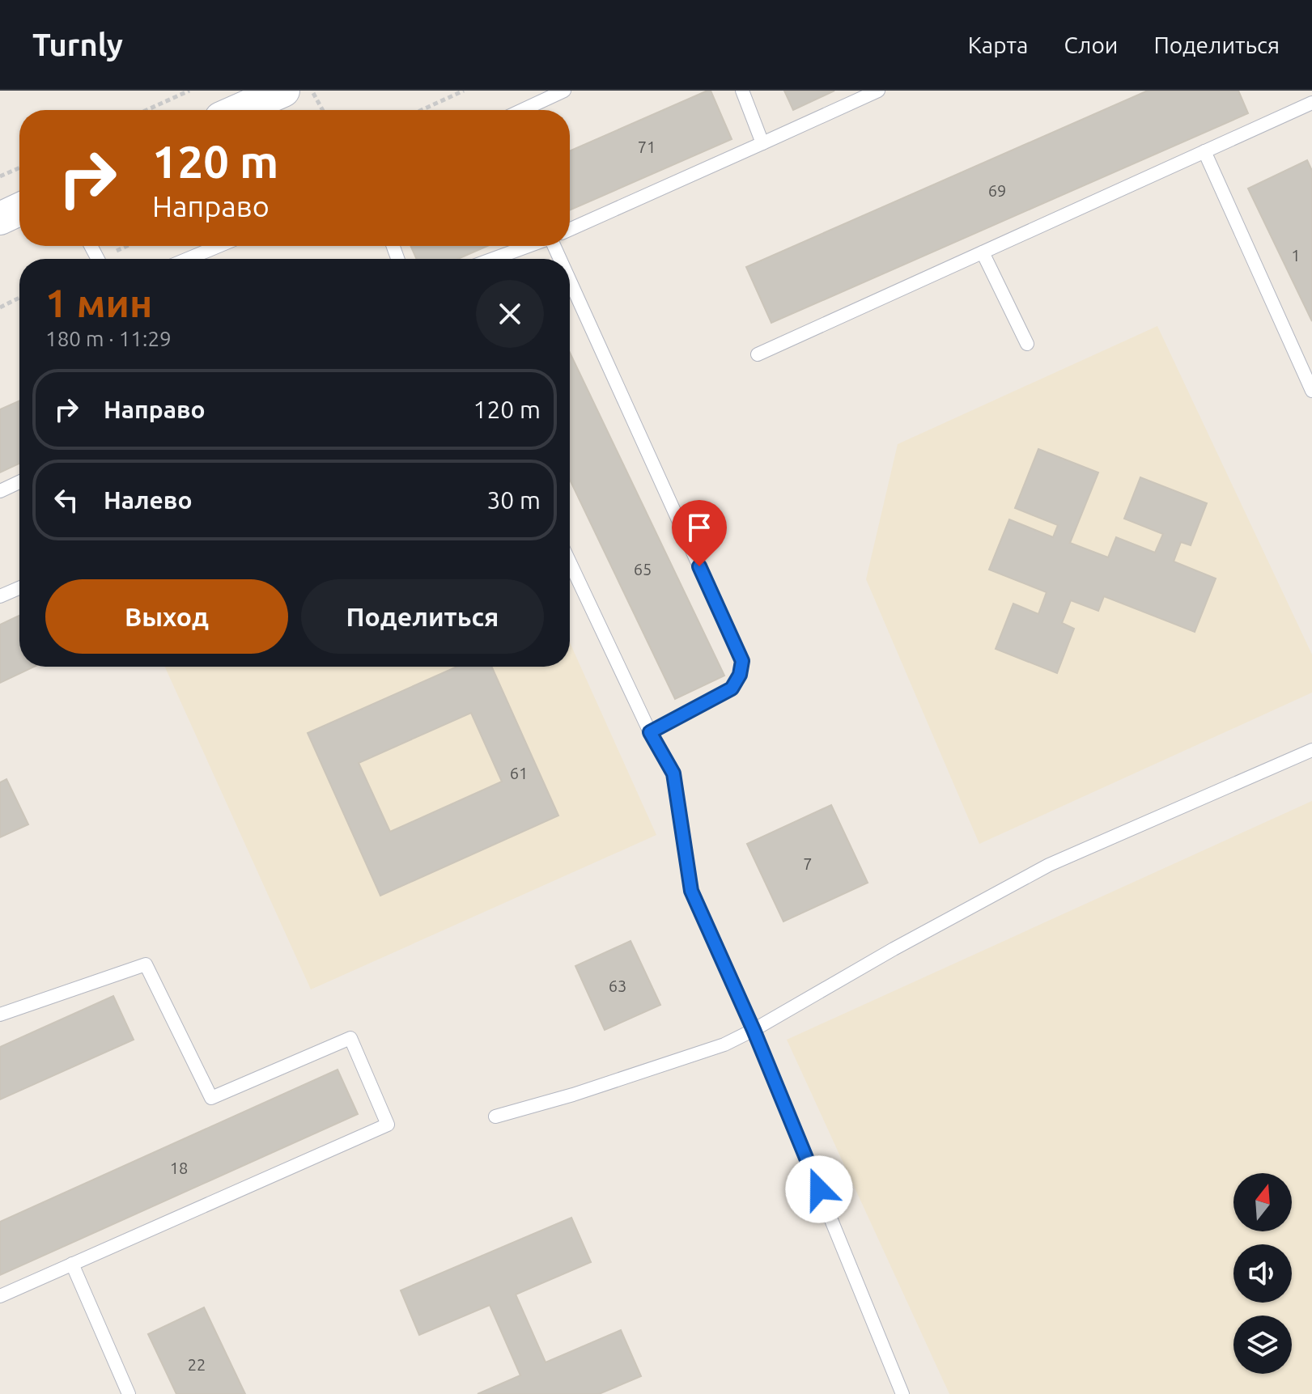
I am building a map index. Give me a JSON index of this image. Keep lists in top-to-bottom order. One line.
{"house_numbers":["71","69","1","65","61","7","63","18","22"],"north":"top","page":{"header":"Turnly","nav":["Карта","Слои","Поделиться"],"turn":["120 m","Направо"],"heading":["1 мин","180 m · 11:29"],"list":[{"name":"Направо","value":"120 m"},{"name":"Налево","value":"30 m"}],"buttons":["Выход","Поделиться"]}}
